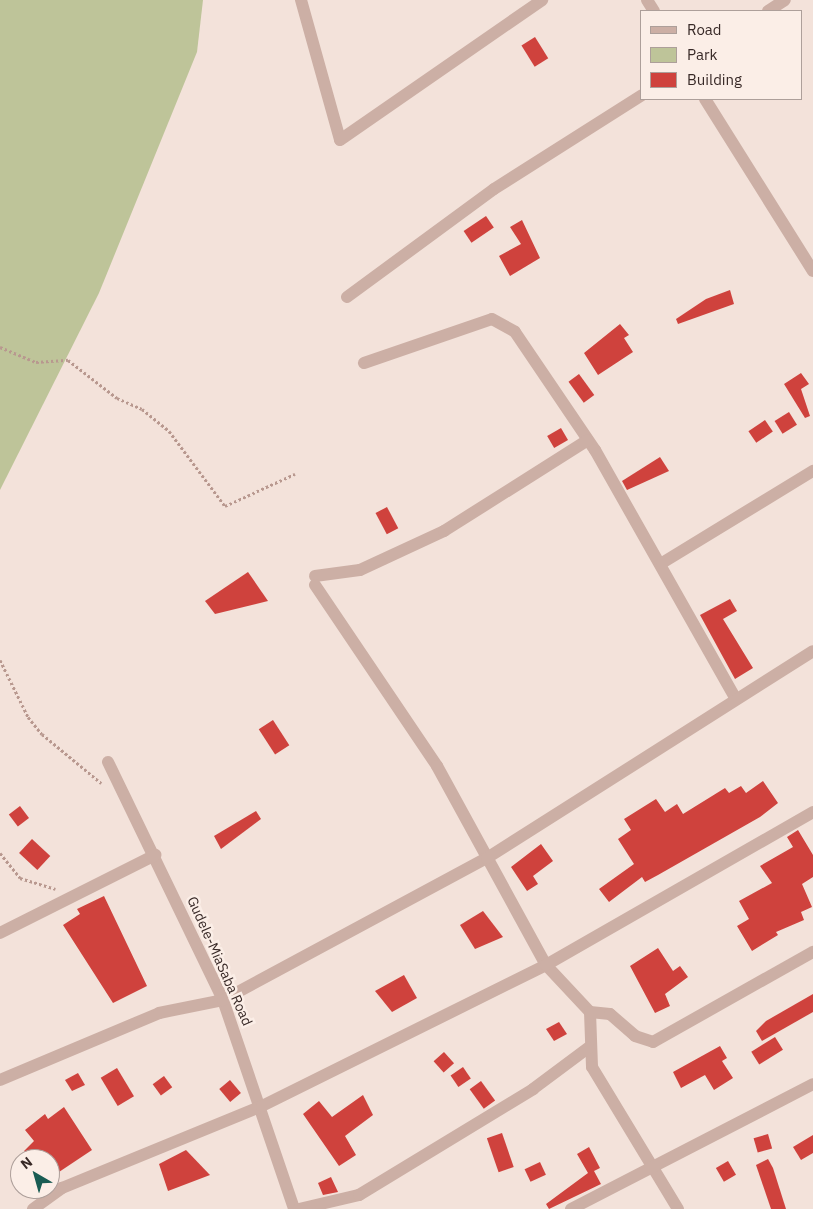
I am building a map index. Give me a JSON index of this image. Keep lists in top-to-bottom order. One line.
{"streets":{"street":["Gudele-MiaSaba Road"]},"legend":["Road","Park","Building"],"north":"top left"}
